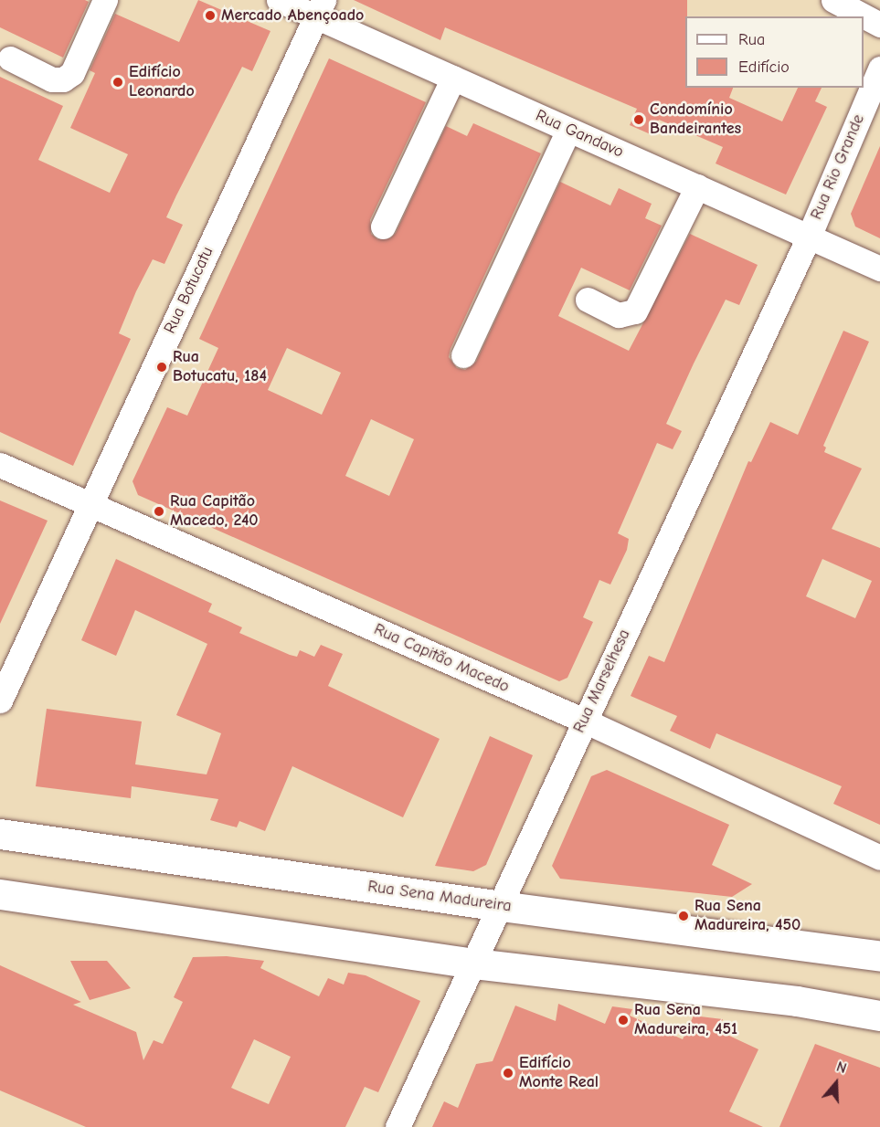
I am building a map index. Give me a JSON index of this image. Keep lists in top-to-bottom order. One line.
{"streets":{"main road":["Rua Sena Madureira"],"street":["Rua Gandavo","Rua Rio Grande","Rua Botucatu","Rua Capitão Macedo","Rua Marselhesa"]},"crossings":[["Rua Gandavo","Rua Rio Grande"],["Rua Gandavo","Rua Botucatu"],["Rua Gandavo","Rua Marselhesa"],["Rua Rio Grande","Rua Marselhesa"],["Rua Botucatu","Rua Capitão Macedo"],["Rua Capitão Macedo","Rua Marselhesa"],["Rua Marselhesa","Rua Sena Madureira"]],"places":["Mercado Abençoado","Edifício Leonardo","Condomínio Bandeirantes","Rua Botucatu, 184","Rua Capitão Macedo, 240","Rua Sena Madureira, 450","Rua Sena Madureira, 451","Edifício Monte Real"],"legend":["Rua","Edifício"],"north":"top"}
